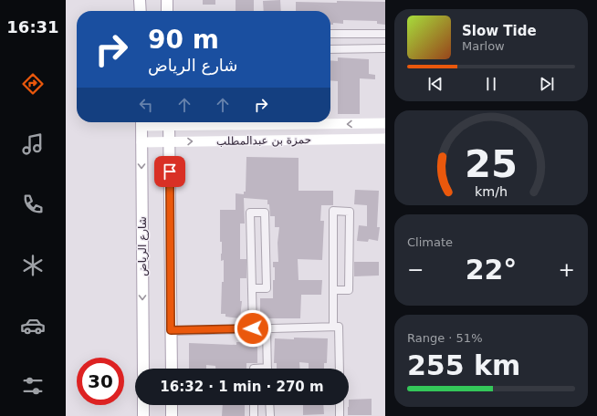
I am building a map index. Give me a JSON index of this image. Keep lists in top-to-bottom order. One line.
{"streets":{"main road":["شارع الرياض"],"street":["حمزة بن عبدالمطلب"]},"crossings":[["حمزة بن عبدالمطلب","شارع الرياض"]],"page":{"tabs":"16:31","turn":["90 m","شارع الرياض"],"song":["Slow Tide","Marlow"],"tile":["Climate",["Range · 51%","255 km"]],"heat":["−","22°","+"],"limit":"30","trip":"16:32 · 1 min · 270 m","gauge":["25","km/h"]}}
